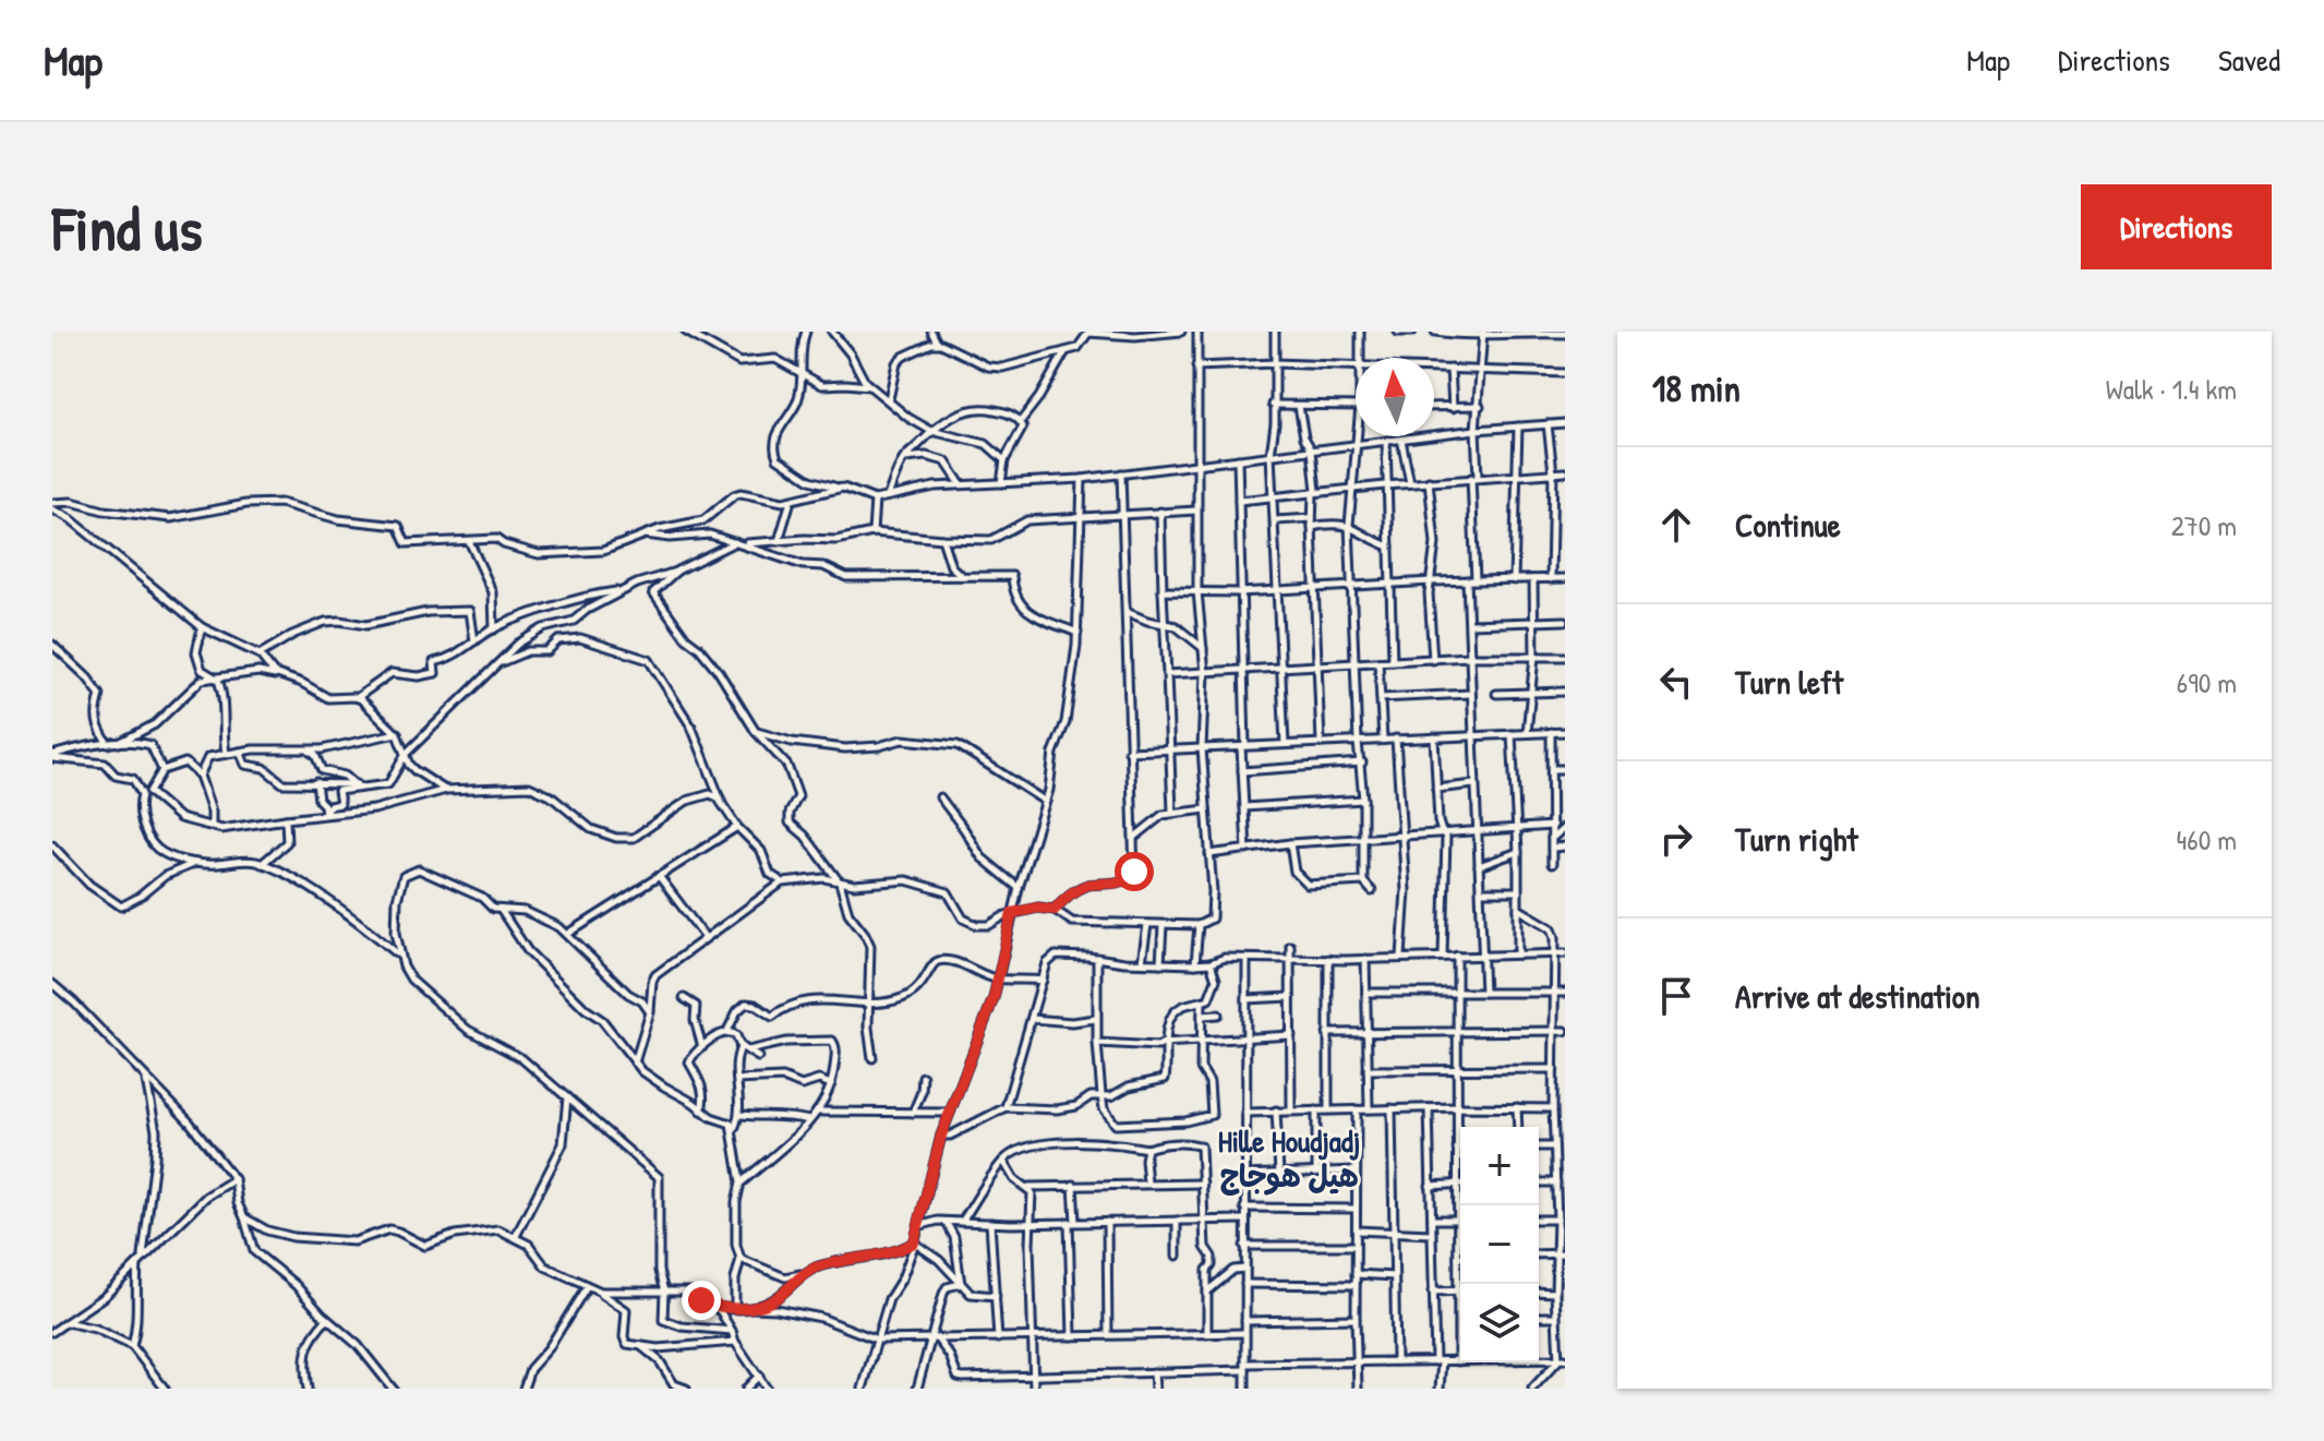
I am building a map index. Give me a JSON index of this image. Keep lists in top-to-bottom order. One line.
{"districts":["Hille Houdjadj هيل هوجاج"],"north":"top","page":{"header":"Map","nav":["Map","Directions","Saved"],"buttons":"Directions","title":"Find us","heading":["18 min","Walk · 1.4 km"],"list":[["Continue","270 m"],["Turn left","690 m"],["Turn right","460 m"],"Arrive at destination"],"map_buttons":["+","−"]}}
